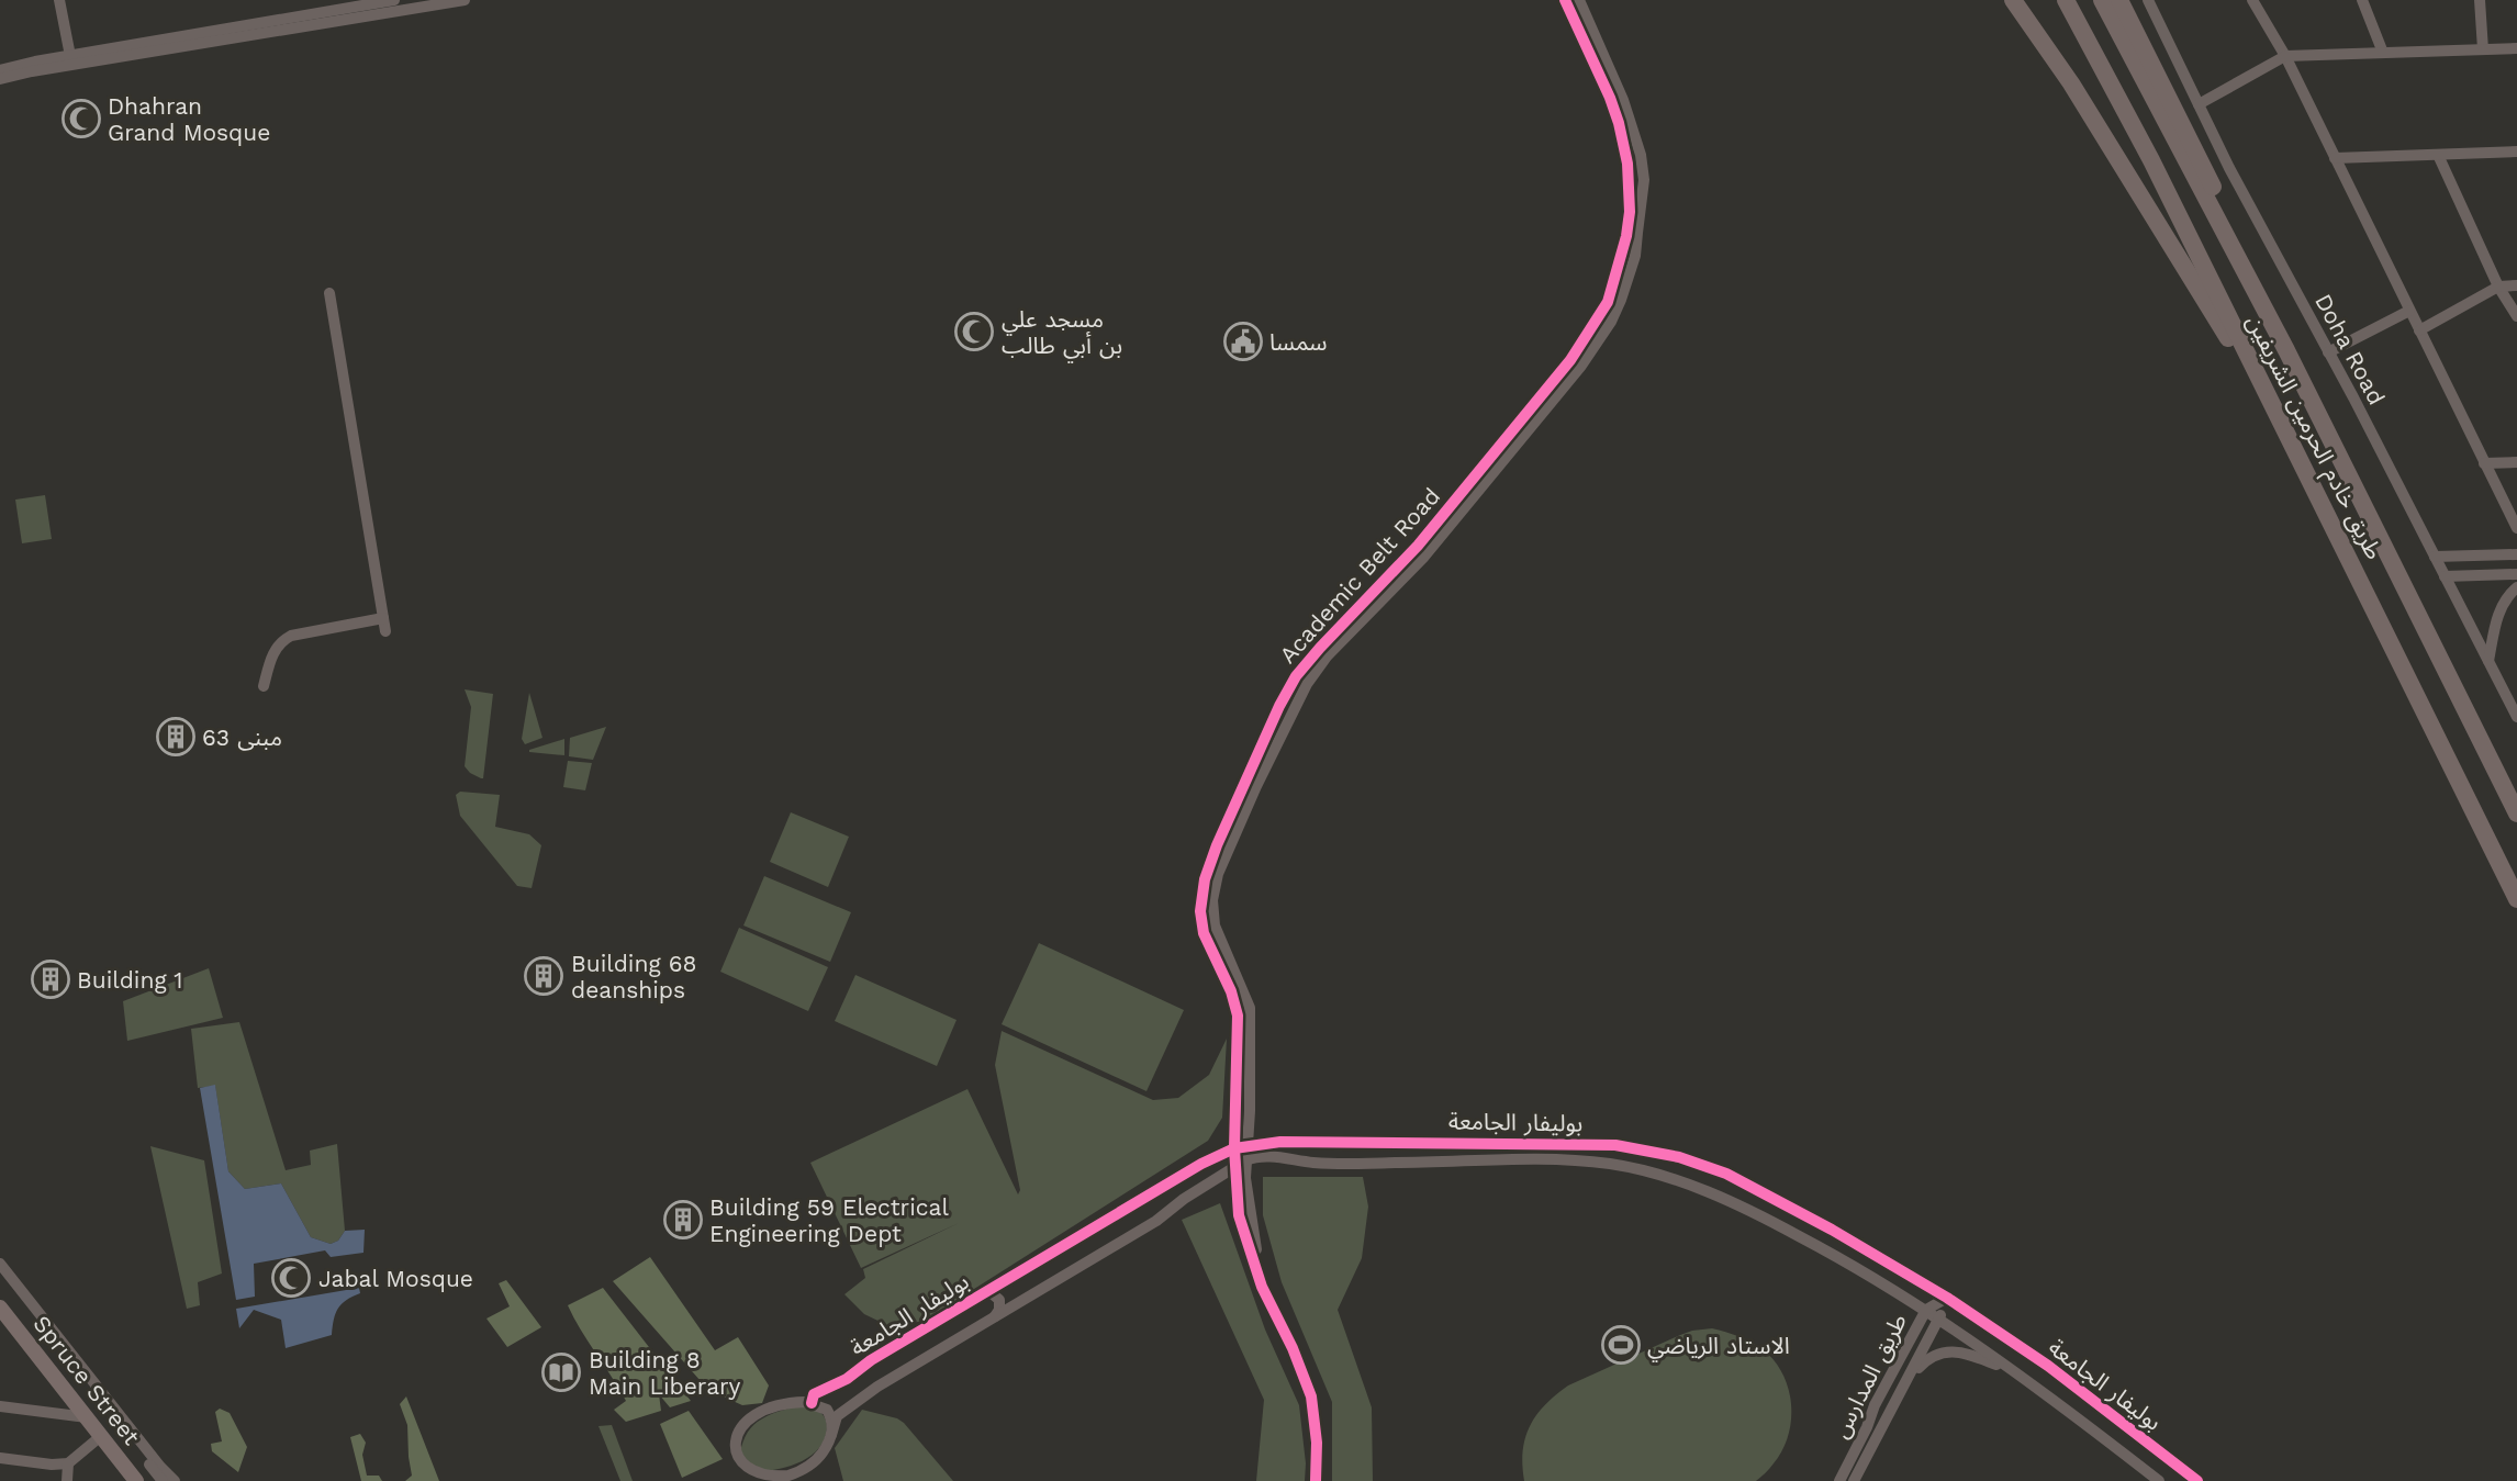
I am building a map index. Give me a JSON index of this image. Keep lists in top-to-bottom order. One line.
{"streets":{"highway":["طريق خادم الحرمين الشريفين"],"main road":["Spruce Street"],"street":["Doha Road","Academic Belt Road","بوليفار الجامعة","طريق المدارس"]},"crossings":[["Academic Belt Road","بوليفار الجامعة"],["بوليفار الجامعة","طريق المدارس"]],"places":{"mosque":["Dhahran Grand Mosque","مسجد علي بن أبي طالب","Jabal Mosque"],"public building":["سمسا"],"building":["مبنى 63","Building 68 deanships","Building 1","Building 59 Electrical Engineering Dept"],"sports":["الاستاد الرياضي"],"library":["Building 8 Main Liberary"]}}
